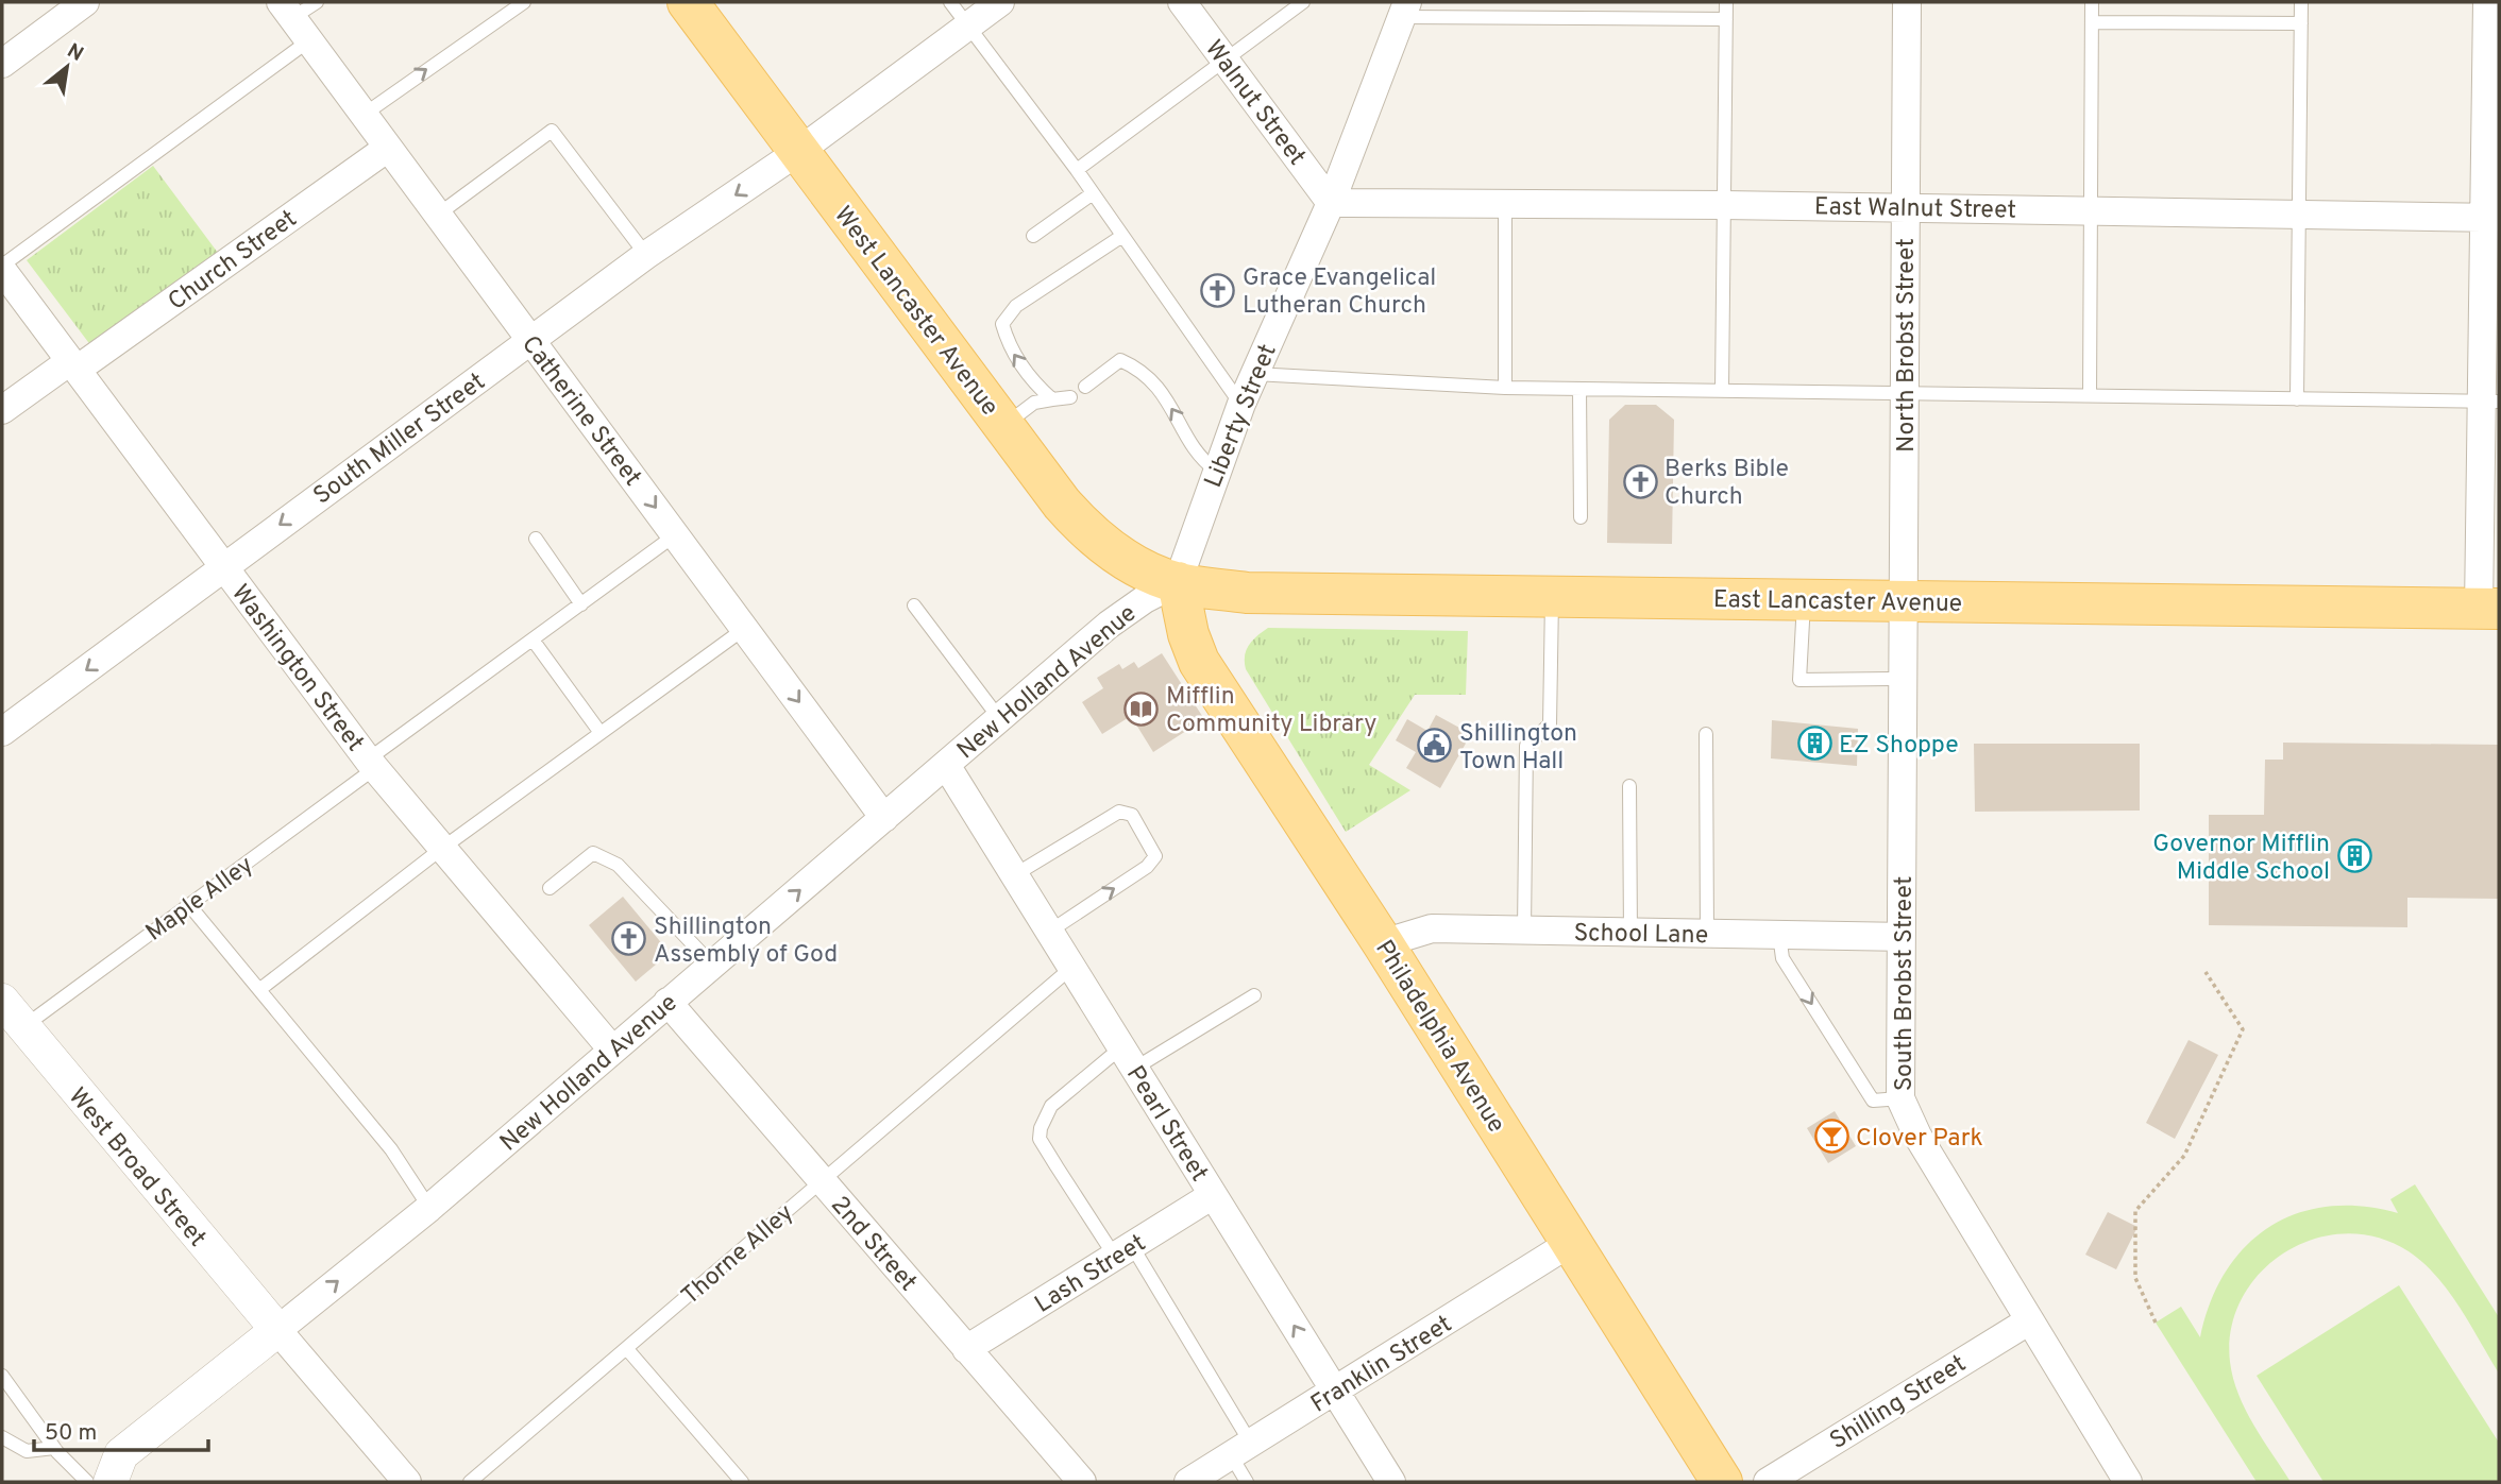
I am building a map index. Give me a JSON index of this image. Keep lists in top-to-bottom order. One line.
{"streets":{"main road":["West Lancaster Avenue","East Lancaster Avenue","Philadelphia Avenue"],"street":["Walnut Street","East Walnut Street","Church Street","North Brobst Street","Catherine Street","Liberty Street","South Miller Street","Washington Street","New Holland Avenue","School Lane","South Brobst Street","Pearl Street","West Broad Street","2nd Street","Lash Street","Franklin Street","Shilling Street"],"lane":["Maple Alley","Thorne Alley"]},"crossings":[["Walnut Street","East Walnut Street"],["Walnut Street","Liberty Street"],["East Walnut Street","North Brobst Street"],["East Walnut Street","Liberty Street"],["Church Street","Catherine Street"],["Church Street","Washington Street"],["West Lancaster Avenue","Liberty Street"],["West Lancaster Avenue","South Miller Street"],["West Lancaster Avenue","East Lancaster Avenue"],["West Lancaster Avenue","New Holland Avenue"],["West Lancaster Avenue","Philadelphia Avenue"],["North Brobst Street","East Lancaster Avenue"],["North Brobst Street","South Brobst Street"],["Catherine Street","South Miller Street"],["Catherine Street","New Holland Avenue"],["Catherine Street","Maple Alley"],["Liberty Street","East Lancaster Avenue"],["Liberty Street","New Holland Avenue"],["Liberty Street","Philadelphia Avenue"],["South Miller Street","Washington Street"],["East Lancaster Avenue","New Holland Avenue"],["East Lancaster Avenue","South Brobst Street"],["East Lancaster Avenue","Philadelphia Avenue"],["Washington Street","New Holland Avenue"],["Washington Street","Maple Alley"],["New Holland Avenue","Philadelphia Avenue"],["New Holland Avenue","Pearl Street"],["New Holland Avenue","West Broad Street"],["New Holland Avenue","2nd Street"],["Maple Alley","West Broad Street"],["School Lane","South Brobst Street"],["School Lane","Philadelphia Avenue"],["South Brobst Street","Shilling Street"],["Philadelphia Avenue","Franklin Street"],["Pearl Street","Thorne Alley"],["Pearl Street","Lash Street"],["Pearl Street","Franklin Street"],["2nd Street","Thorne Alley"],["2nd Street","Lash Street"]],"one_way":["Catherine Street","South Miller Street"],"places":{"church":["Grace Evangelical Lutheran Church","Berks Bible Church","Shillington Assembly of God"],"library":["Mifflin Community Library"],"building":["EZ Shoppe","Governor Mifflin Middle School"],"public building":["Shillington Town Hall"],"bar":["Clover Park"]},"scale_bar":"50 m","north":"top right"}
